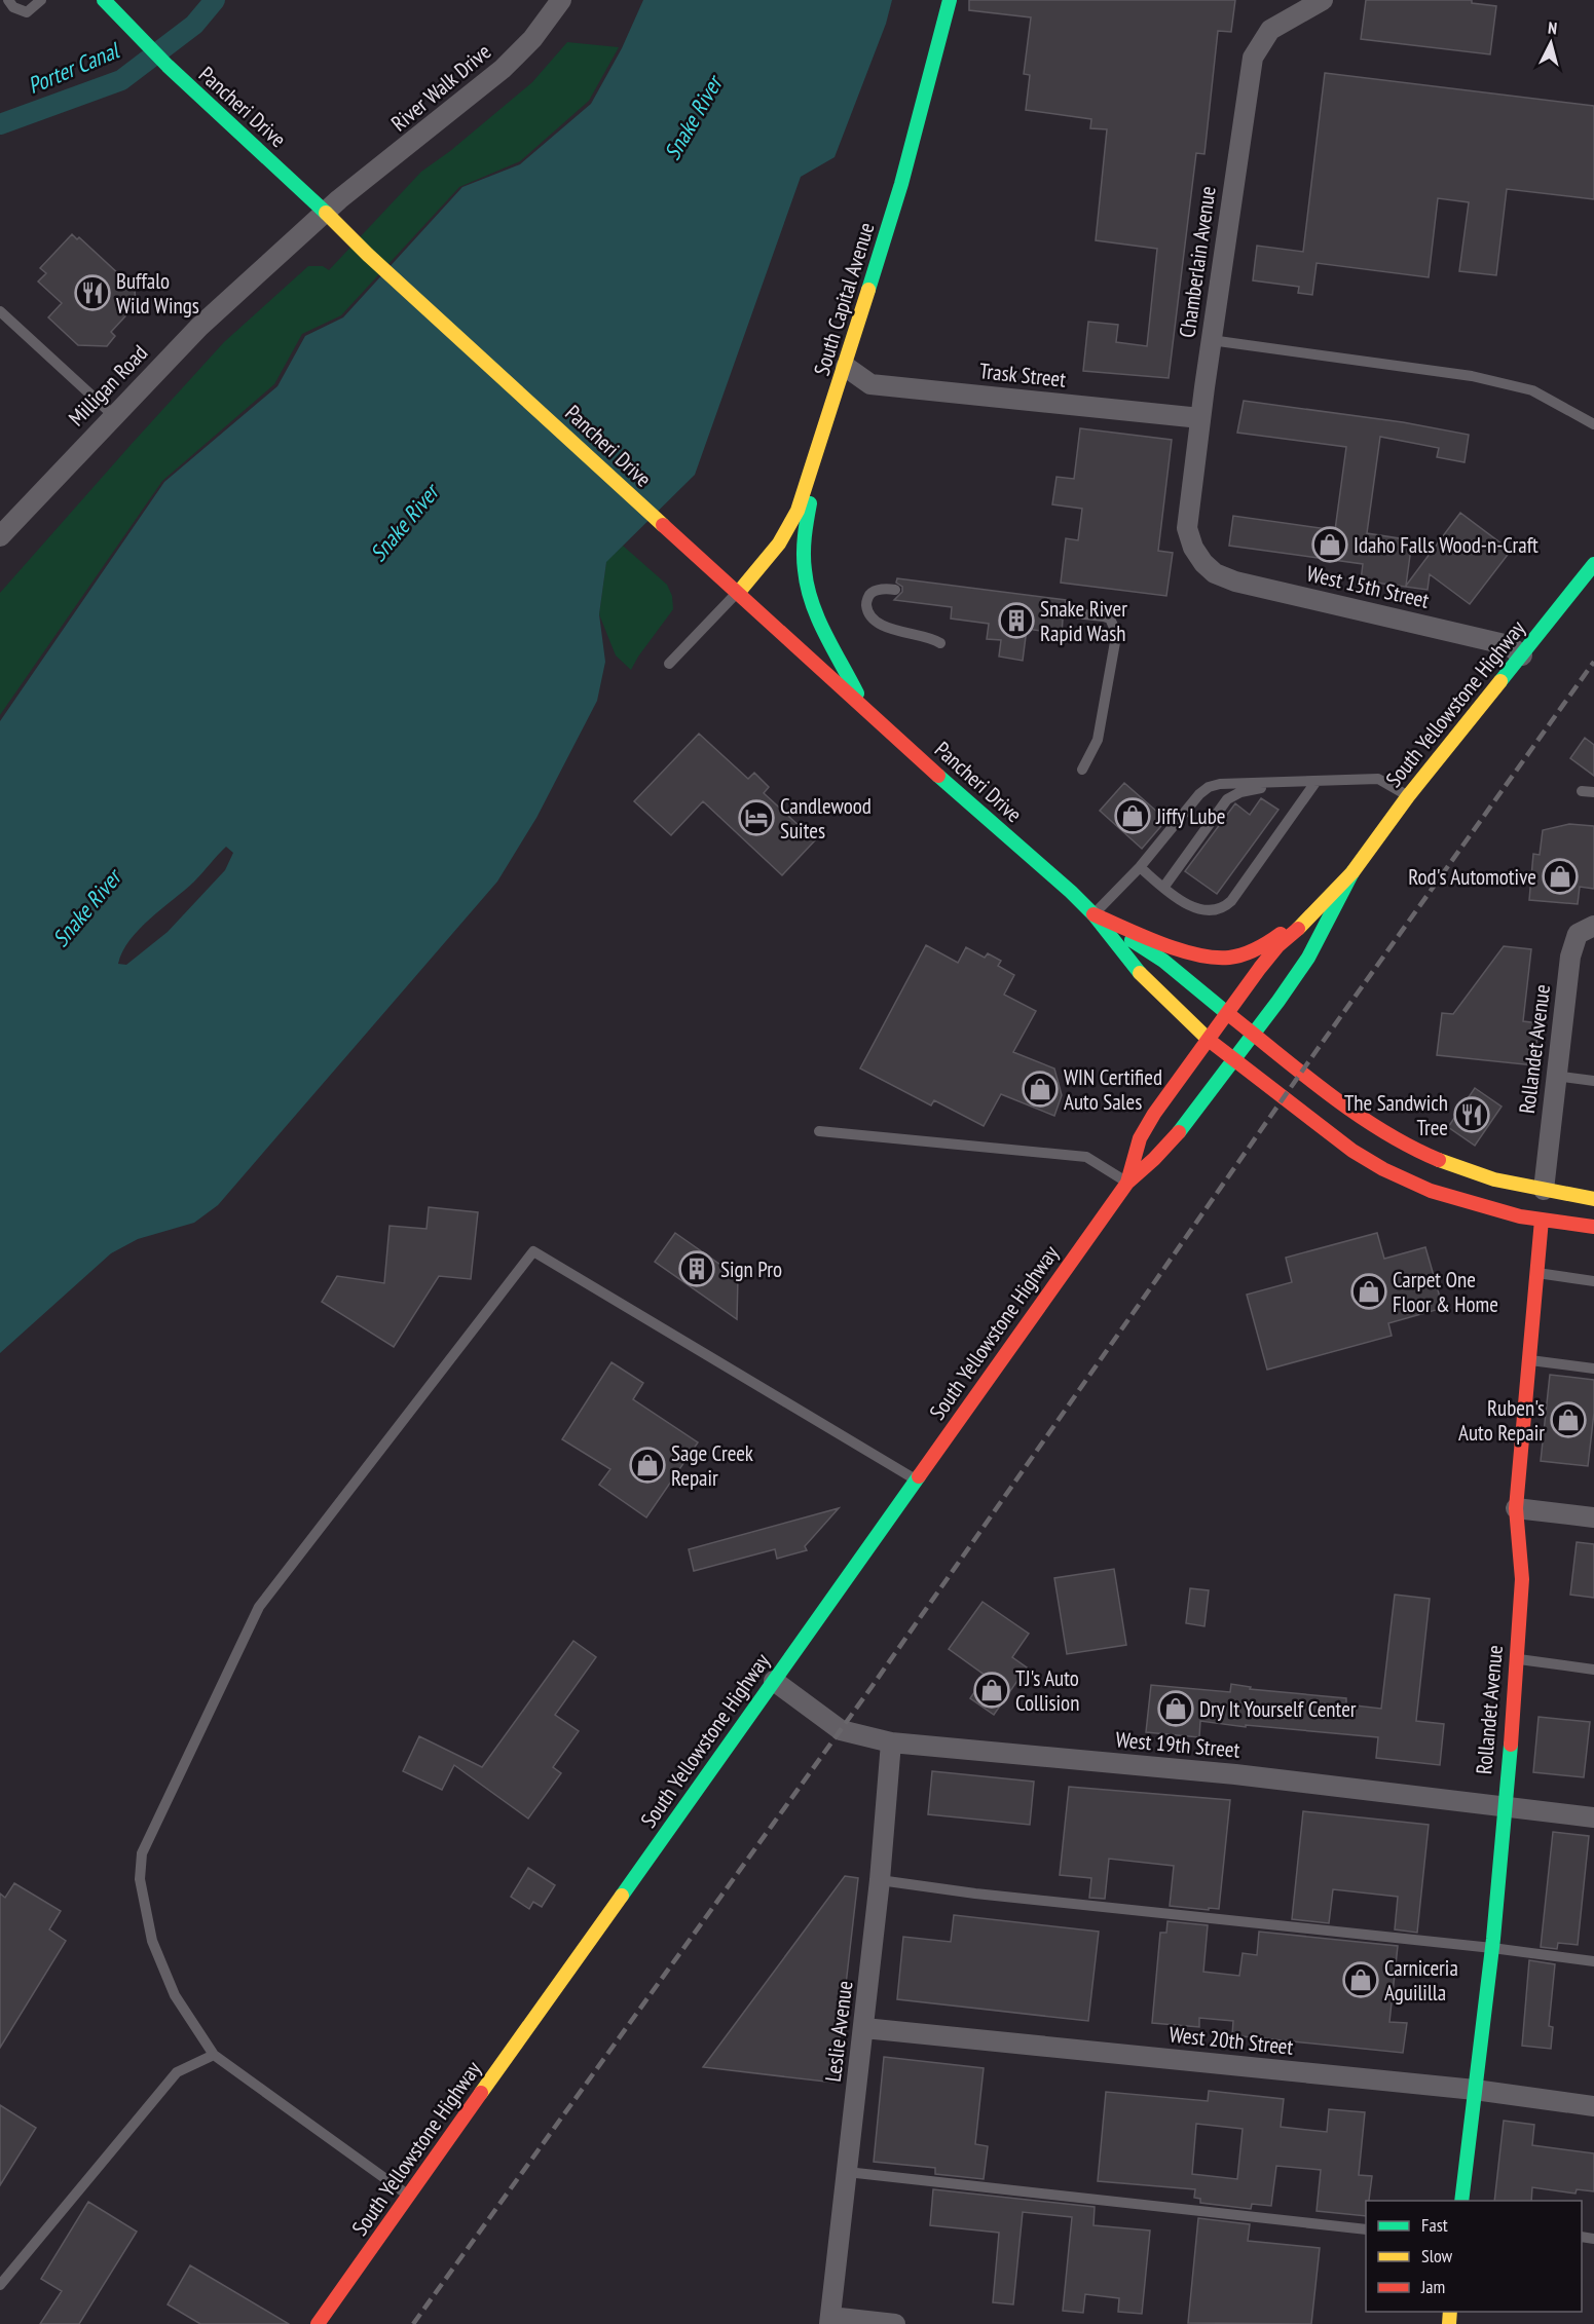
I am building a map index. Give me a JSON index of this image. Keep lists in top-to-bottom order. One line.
{"streets":{"main road":["Pancheri Drive","South Capital Avenue","South Yellowstone Highway","Rollandet Avenue"],"street":["River Walk Drive","Chamberlain Avenue","Trask Street","Milligan Road","West 15th Street","West 19th Street","Leslie Avenue","West 20th Street"]},"crossings":[["River Walk Drive","Pancheri Drive"],["River Walk Drive","Milligan Road"],["Pancheri Drive","South Capital Avenue"],["Pancheri Drive","Milligan Road"],["Pancheri Drive","South Yellowstone Highway"],["Pancheri Drive","Rollandet Avenue"],["Chamberlain Avenue","Trask Street"],["Chamberlain Avenue","West 15th Street"],["South Capital Avenue","Trask Street"],["West 15th Street","South Yellowstone Highway"],["South Yellowstone Highway","West 19th Street"],["Rollandet Avenue","West 19th Street"],["Rollandet Avenue","West 20th Street"],["West 19th Street","Leslie Avenue"],["Leslie Avenue","West 20th Street"]],"water":["Porter Canal","Snake River"],"places":{"restaurant":["Buffalo Wild Wings","The Sandwich Tree"],"shop":["Idaho Falls Wood-n-Craft","Jiffy Lube","Rod's Automotive","WIN Certified Auto Sales","Carpet One Floor & Home","Ruben's Auto Repair","Sage Creek Repair","TJ's Auto Collision","Dry It Yourself Center","Carniceria Aguililla"],"building":["Snake River Rapid Wash","Sign Pro"],"hotel":["Candlewood Suites"]},"legend":["Fast","Slow","Jam"],"north":"top"}
